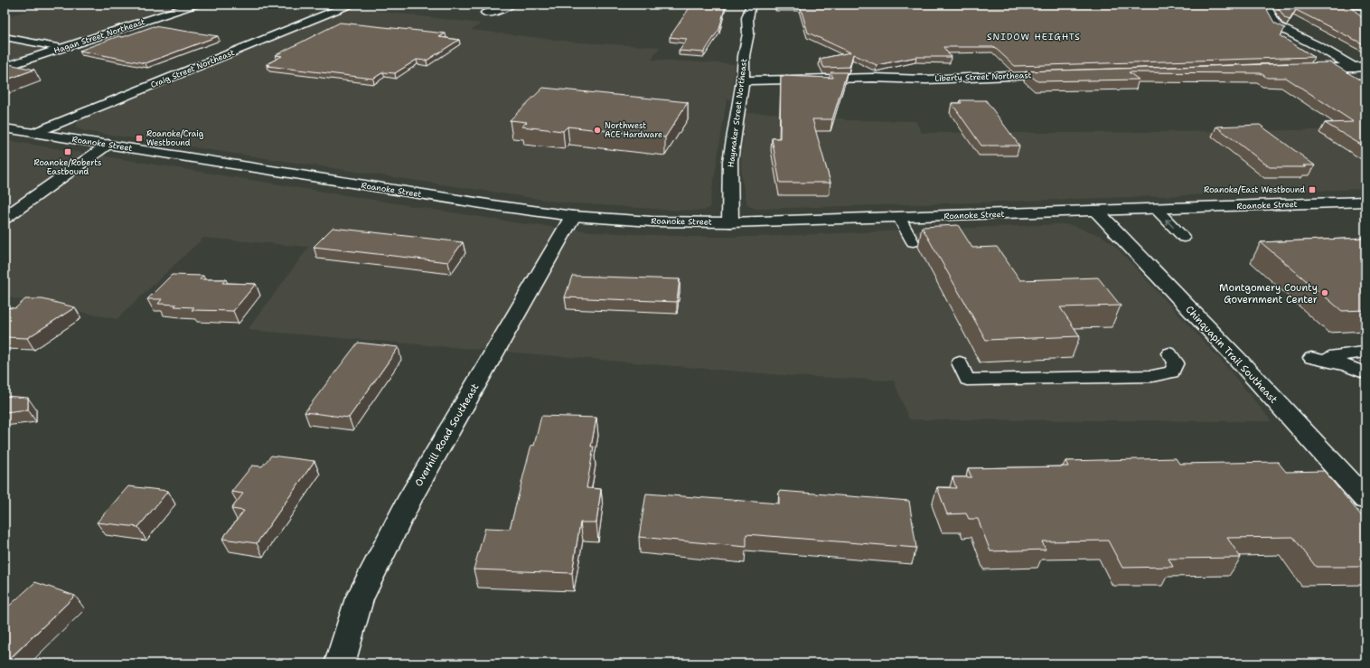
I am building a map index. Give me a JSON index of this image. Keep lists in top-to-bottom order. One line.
{"streets":{"street":["Hagan Street Northeast","Craig Street Northeast","Liberty Street Northeast","Haymaker Street Northeast","Roanoke Street","Chinquapin Trail Southeast","Overhill Road Southeast"]},"crossings":[["Craig Street Northeast","Roanoke Street"],["Liberty Street Northeast","Haymaker Street Northeast"],["Haymaker Street Northeast","Roanoke Street"],["Roanoke Street","Chinquapin Trail Southeast"],["Roanoke Street","Overhill Road Southeast"]],"districts":["SNIDOW HEIGHTS"],"places":{"other":["Northwest ACE Hardware","Montgomery County Government Center"],"transit":["Roanoke/Craig Westbound","Roanoke/Roberts Eastbound","Roanoke/East Westbound"]}}
